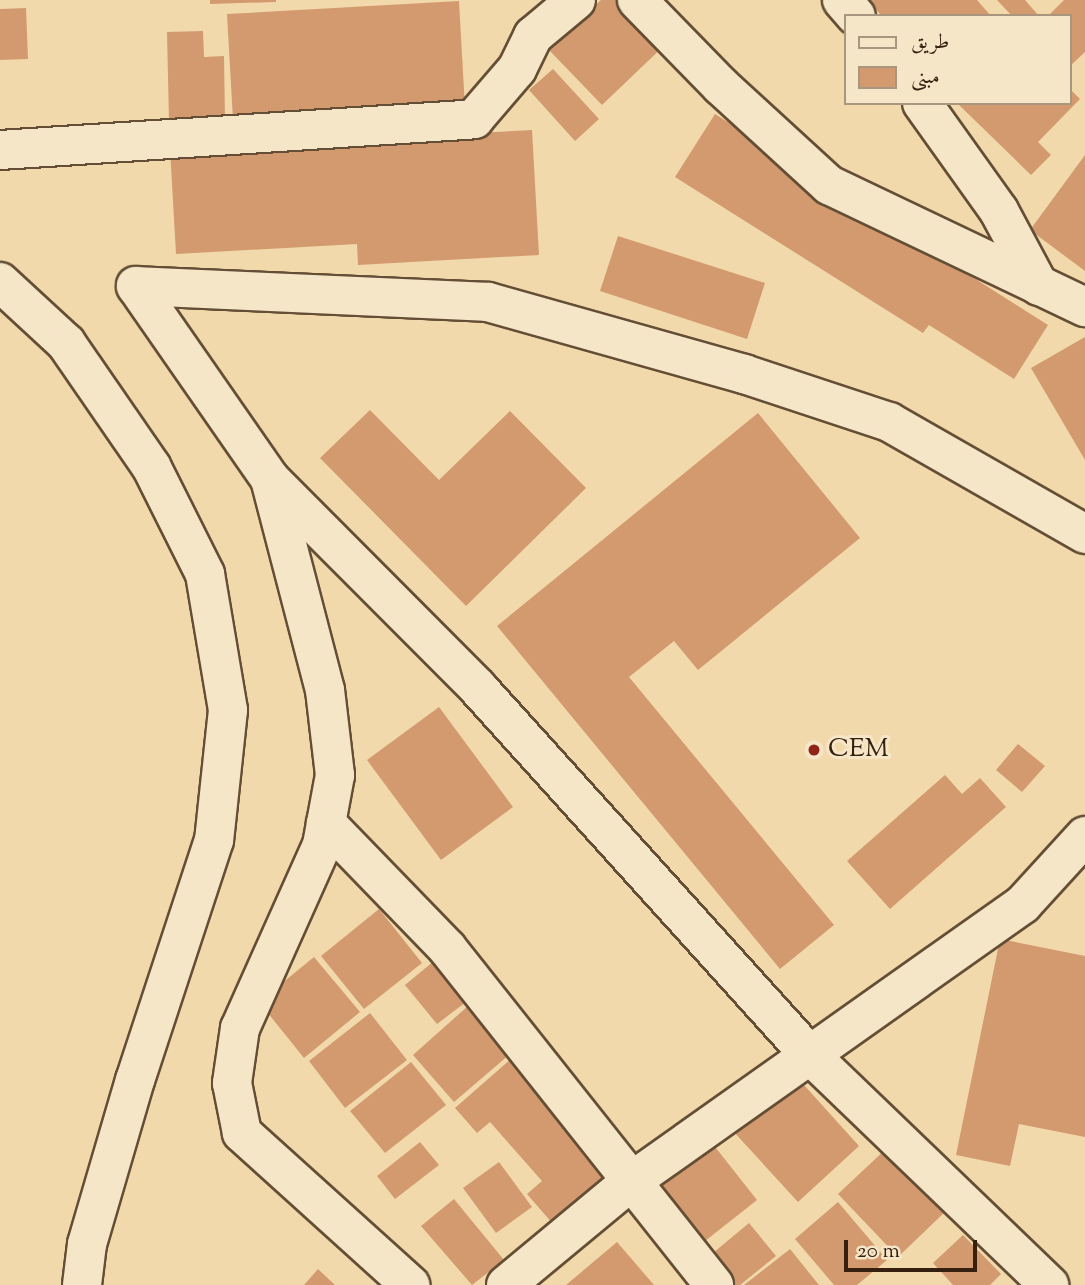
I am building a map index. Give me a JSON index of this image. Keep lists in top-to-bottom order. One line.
{"places":["CEM"],"legend":["طريق","مبنى"],"scale_bar":"20 m"}
